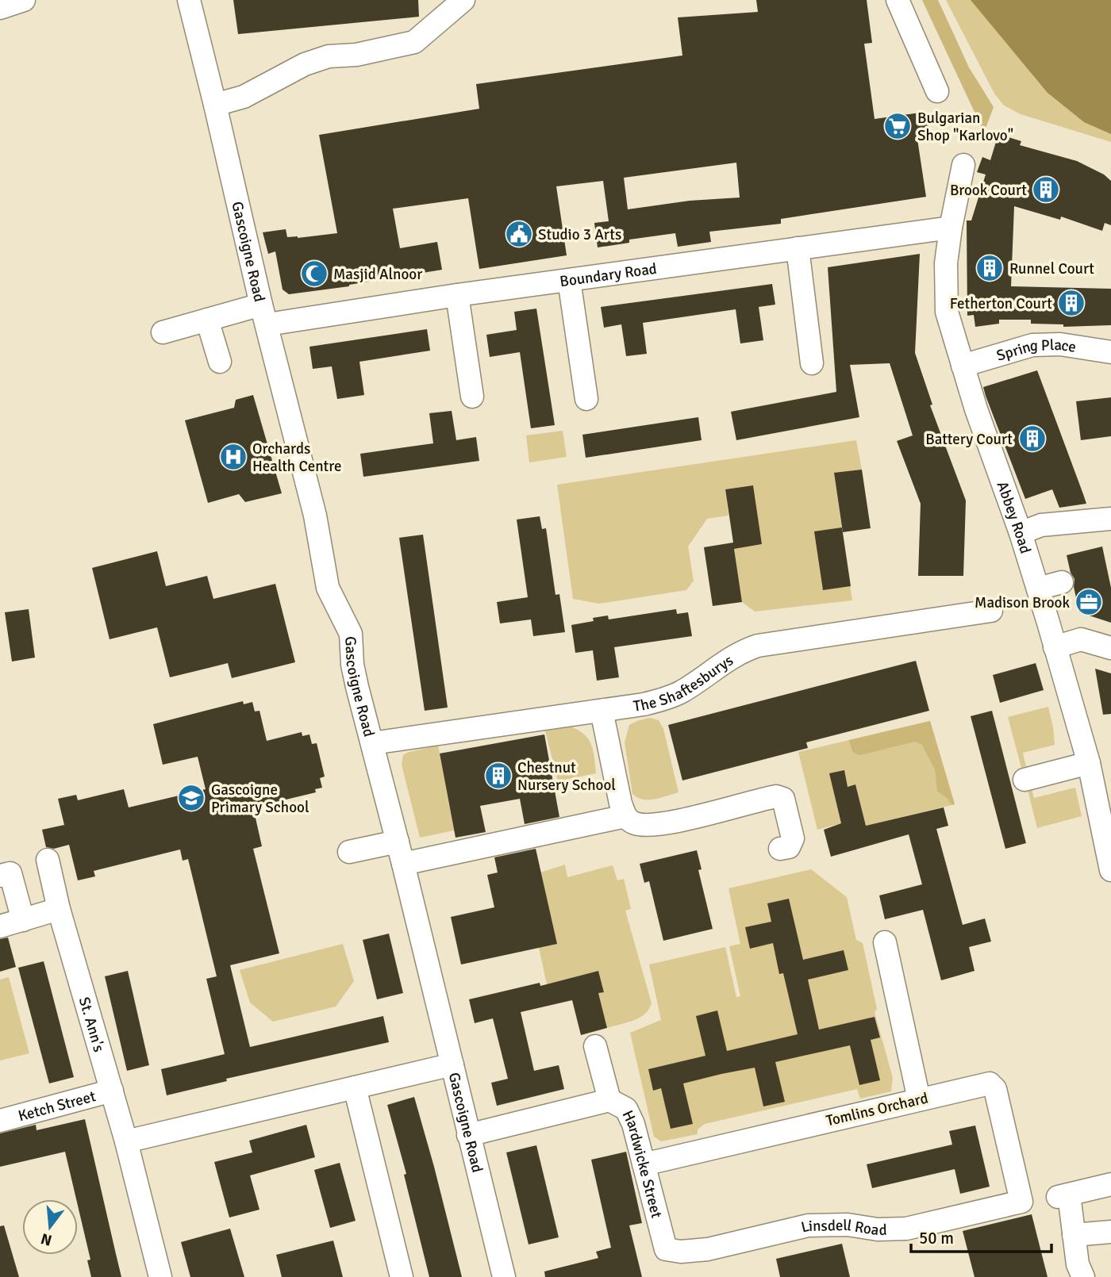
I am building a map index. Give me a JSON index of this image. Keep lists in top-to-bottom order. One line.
{"streets":{"street":["Gascoigne Road","Boundary Road","Spring Place","Abbey Road","The Shaftesburys","St. Ann's","Ketch Street","Tomlins Orchard","Hardwicke Street","Linsdell Road"]},"crossings":[["Gascoigne Road","Boundary Road"],["Gascoigne Road","The Shaftesburys"],["Gascoigne Road","Hardwicke Street"],["Boundary Road","Abbey Road"],["Spring Place","Abbey Road"],["St. Ann's","Ketch Street"],["Tomlins Orchard","Hardwicke Street"],["Tomlins Orchard","Linsdell Road"],["Hardwicke Street","Linsdell Road"]],"places":{"supermarket":["Bulgarian Shop \"Karlovo\""],"building":["Brook Court","Runnel Court","Fetherton Court","Battery Court","Chestnut Nursery School"],"public building":["Studio 3 Arts"],"mosque":["Masjid Alnoor"],"hospital":["Orchards Health Centre"],"office":["Madison Brook"],"school or university":["Gascoigne Primary School"]},"scale_bar":"50 m","north":"bottom"}
